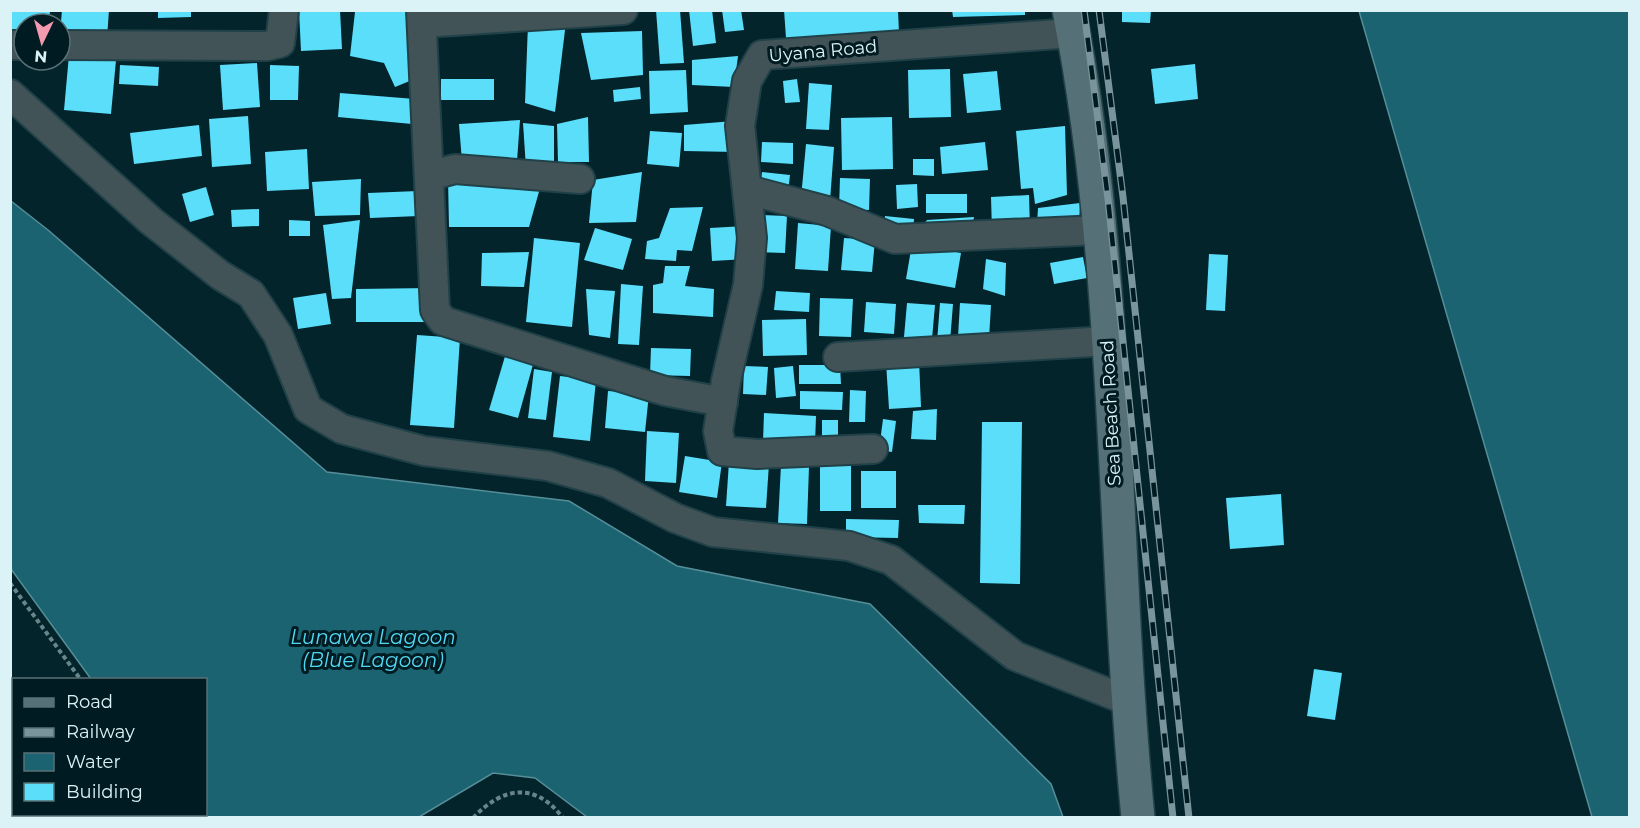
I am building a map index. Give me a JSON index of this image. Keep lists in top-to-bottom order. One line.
{"streets":{"street":["Uyana Road","Sea Beach Road"]},"crossings":[["Uyana Road","Sea Beach Road"]],"water":["Lunawa Lagoon (Blue Lagoon)"],"legend":["Road","Railway","Water","Building"],"north":"bottom"}
